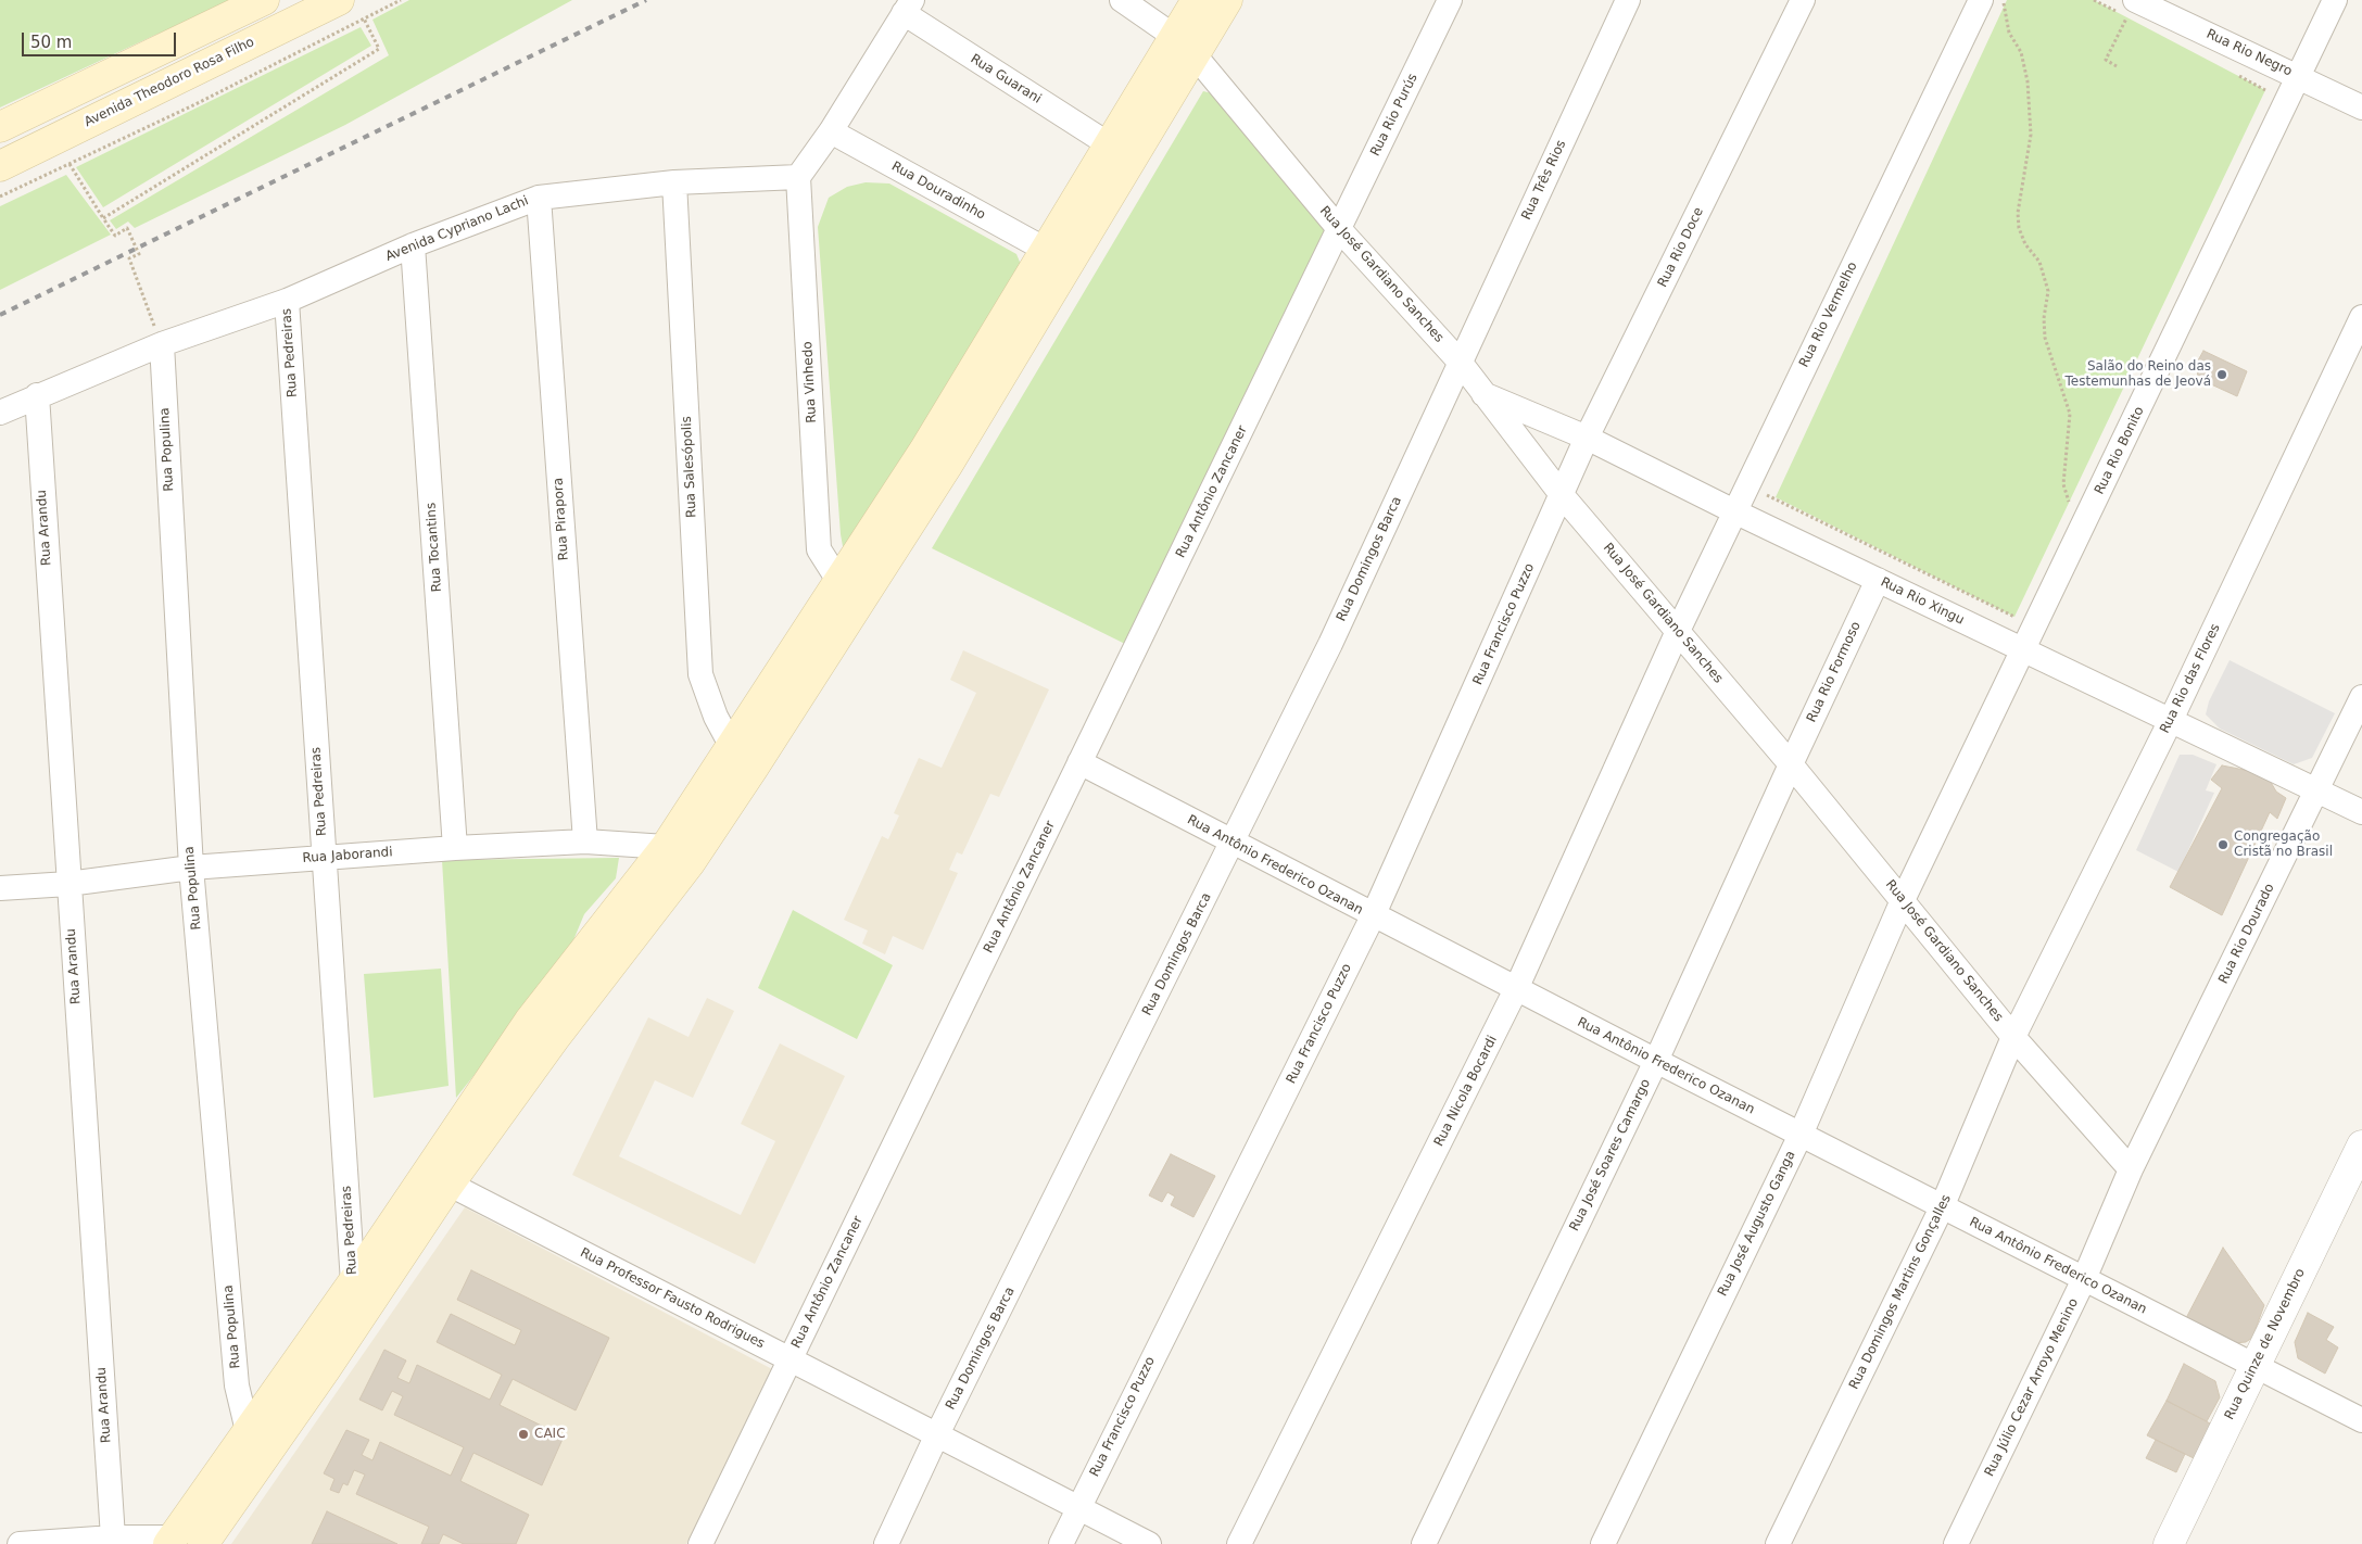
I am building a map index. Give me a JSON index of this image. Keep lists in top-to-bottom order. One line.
{"streets":{"main road":["Avenida Theodoro Rosa Filho"],"street":["Rua Rio Negro","Rua Guarani","Rua Rio Purús","Rua Três Rios","Rua Douradinho","Avenida Cypriano Lachi","Rua Rio Doce","Rua José Gardiano Sanches","Rua Rio Vermelho","Rua Pedreiras","Rua Vinhedo","Rua Populina","Rua Rio Bonito","Rua Salesópolis","Rua Antônio Zancaner","Rua Pirapora","Rua Arandu","Rua Tocantins","Rua Domingos Barca","Rua Rio Xingu","Rua Francisco Puzzo","Rua Rio Formoso","Rua Rio das Flores","Rua Jaborandi","Rua Antônio Frederico Ozanan","Rua Rio Dourado","Rua Nicola Bocardi","Rua José Soares Camargo","Rua José Augusto Ganga","Rua Domingos Martins Gonçalles","Rua Professor Fausto Rodrigues","Rua Quinze de Novembro","Rua Júlio Cezar Arroyo Menino"]},"crossings":[["Rua Rio Negro","Rua Rio Bonito"],["Rua Rio Purús","Rua José Gardiano Sanches"],["Rua Rio Purús","Rua Antônio Zancaner"],["Rua Três Rios","Rua José Gardiano Sanches"],["Rua Três Rios","Rua Domingos Barca"],["Avenida Cypriano Lachi","Rua Pedreiras"],["Avenida Cypriano Lachi","Rua Vinhedo"],["Avenida Cypriano Lachi","Rua Populina"],["Avenida Cypriano Lachi","Rua Salesópolis"],["Avenida Cypriano Lachi","Rua Pirapora"],["Avenida Cypriano Lachi","Rua Arandu"],["Avenida Cypriano Lachi","Rua Tocantins"],["Rua Rio Doce","Rua José Gardiano Sanches"],["Rua Rio Doce","Rua Rio Xingu"],["Rua Rio Doce","Rua Francisco Puzzo"],["Rua José Gardiano Sanches","Rua Rio Vermelho"],["Rua José Gardiano Sanches","Rua Rio Bonito"],["Rua José Gardiano Sanches","Rua Antônio Zancaner"],["Rua José Gardiano Sanches","Rua Domingos Barca"],["Rua José Gardiano Sanches","Rua Rio Xingu"],["Rua José Gardiano Sanches","Rua Francisco Puzzo"],["Rua José Gardiano Sanches","Rua Rio Formoso"],["Rua José Gardiano Sanches","Rua Rio das Flores"],["Rua José Gardiano Sanches","Rua Rio Dourado"],["Rua José Gardiano Sanches","Rua Nicola Bocardi"],["Rua José Gardiano Sanches","Rua José Soares Camargo"],["Rua José Gardiano Sanches","Rua José Augusto Ganga"],["Rua José Gardiano Sanches","Rua Domingos Martins Gonçalles"],["Rua José Gardiano Sanches","Rua Júlio Cezar Arroyo Menino"],["Rua Rio Vermelho","Rua Rio Xingu"],["Rua Rio Vermelho","Rua Nicola Bocardi"],["Rua Pedreiras","Rua Jaborandi"],["Rua Populina","Rua Jaborandi"],["Rua Rio Bonito","Rua Rio Xingu"],["Rua Rio Bonito","Rua José Augusto Ganga"],["Rua Antônio Zancaner","Rua Antônio Frederico Ozanan"],["Rua Antônio Zancaner","Rua Professor Fausto Rodrigues"],["Rua Pirapora","Rua Jaborandi"],["Rua Arandu","Rua Jaborandi"],["Rua Tocantins","Rua Jaborandi"],["Rua Domingos Barca","Rua Antônio Frederico Ozanan"],["Rua Domingos Barca","Rua Professor Fausto Rodrigues"],["Rua Rio Xingu","Rua Rio Formoso"],["Rua Rio Xingu","Rua Rio das Flores"],["Rua Rio Xingu","Rua Rio Dourado"],["Rua Francisco Puzzo","Rua Antônio Frederico Ozanan"],["Rua Francisco Puzzo","Rua Professor Fausto Rodrigues"],["Rua Rio Formoso","Rua José Soares Camargo"],["Rua Rio das Flores","Rua Domingos Martins Gonçalles"],["Rua Antônio Frederico Ozanan","Rua Nicola Bocardi"],["Rua Antônio Frederico Ozanan","Rua José Soares Camargo"],["Rua Antônio Frederico Ozanan","Rua José Augusto Ganga"],["Rua Antônio Frederico Ozanan","Rua Domingos Martins Gonçalles"],["Rua Antônio Frederico Ozanan","Rua Quinze de Novembro"],["Rua Antônio Frederico Ozanan","Rua Júlio Cezar Arroyo Menino"],["Rua Rio Dourado","Rua Júlio Cezar Arroyo Menino"]],"places":["Salão do Reino das Testemunhas de Jeová","Congregação Cristã no Brasil","CAIC"],"scale_bar":"50 m"}
